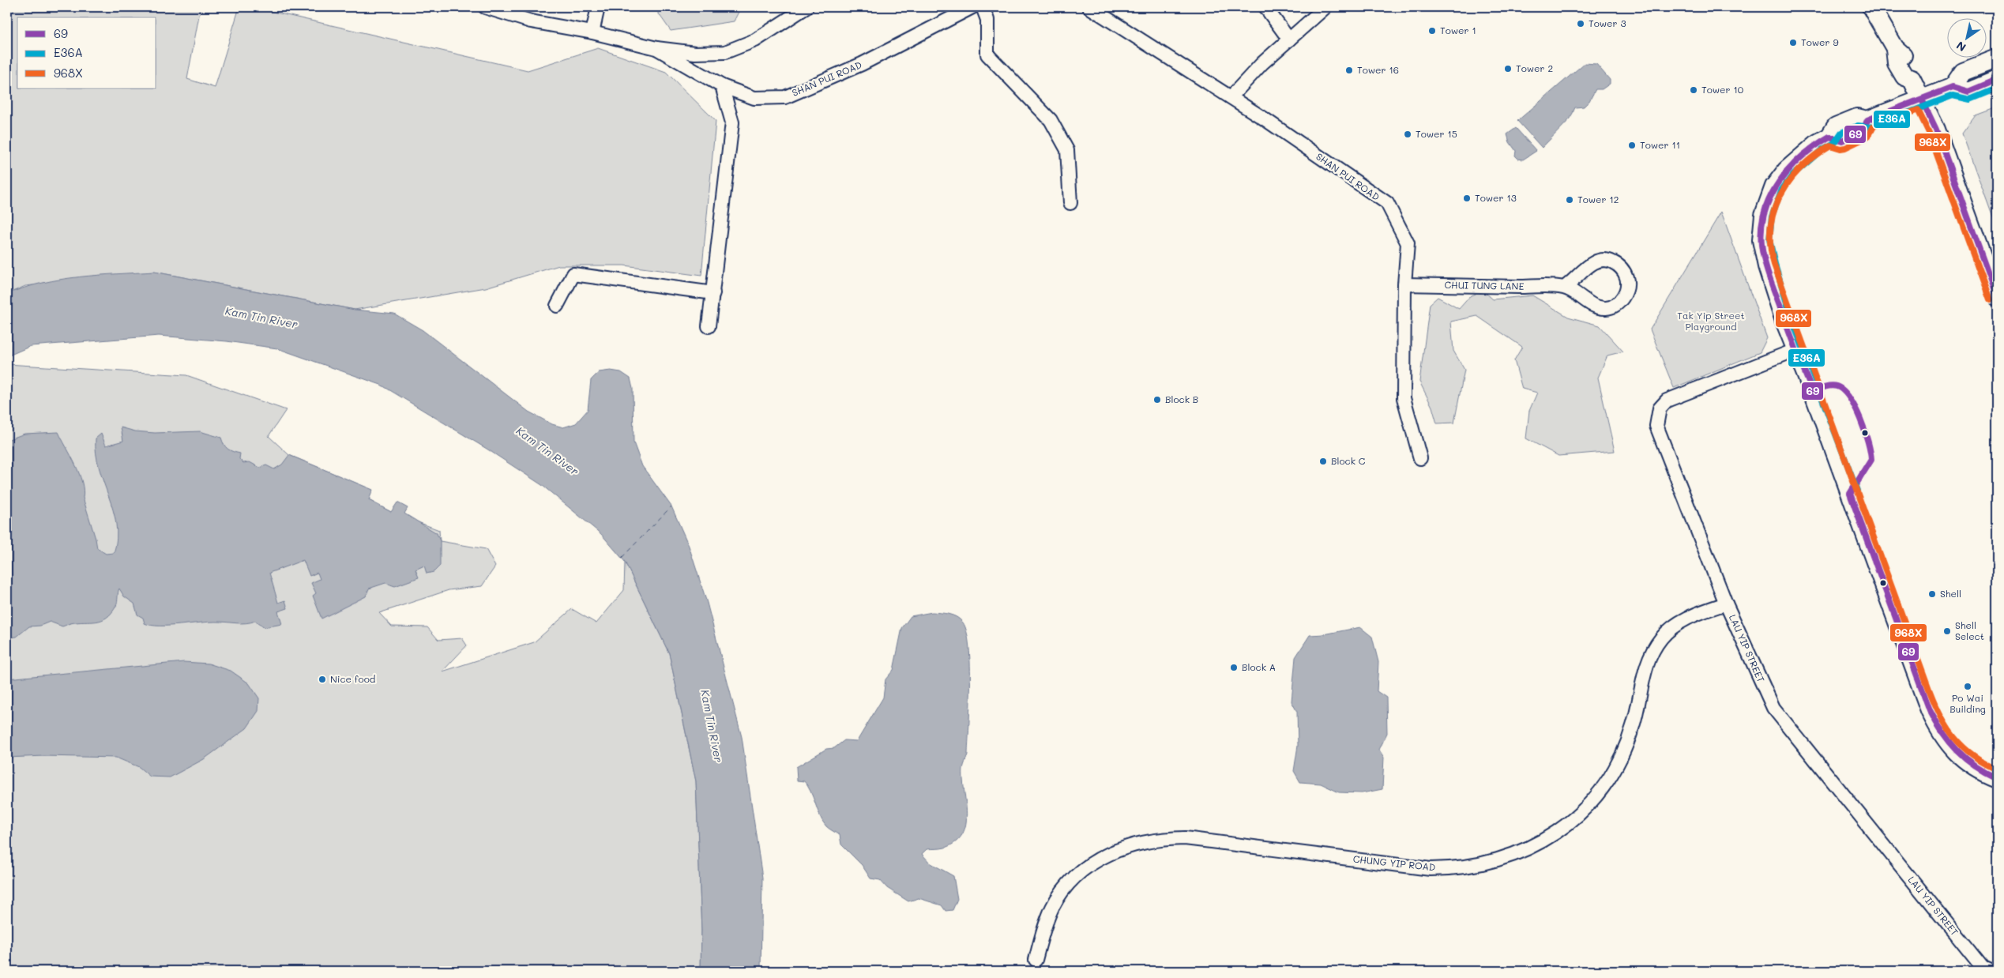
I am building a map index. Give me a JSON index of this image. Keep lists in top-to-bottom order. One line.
{"streets":{"street":["SHAN PUI ROAD","CHUI TUNG LANE","LAU YIP STREET","CHUNG YIP ROAD"]},"crossings":[["SHAN PUI ROAD","CHUI TUNG LANE"],["LAU YIP STREET","CHUNG YIP ROAD"]],"water":["Kam Tin River"],"parks":["Tak Yip Street Playground"],"places":["Tower 3","Tower 1","Tower 9","Tower 2","Tower 16","Tower 10","Tower 15","Tower 11","Tower 13","Tower 12","Block B","Block C","Shell","Shell Select","Block A","Nice food","Po Wai Building"],"lines":["transit line 69","transit line E36A","transit line 968X"],"legend":["69","E36A","968X"],"north":"bottom left"}
